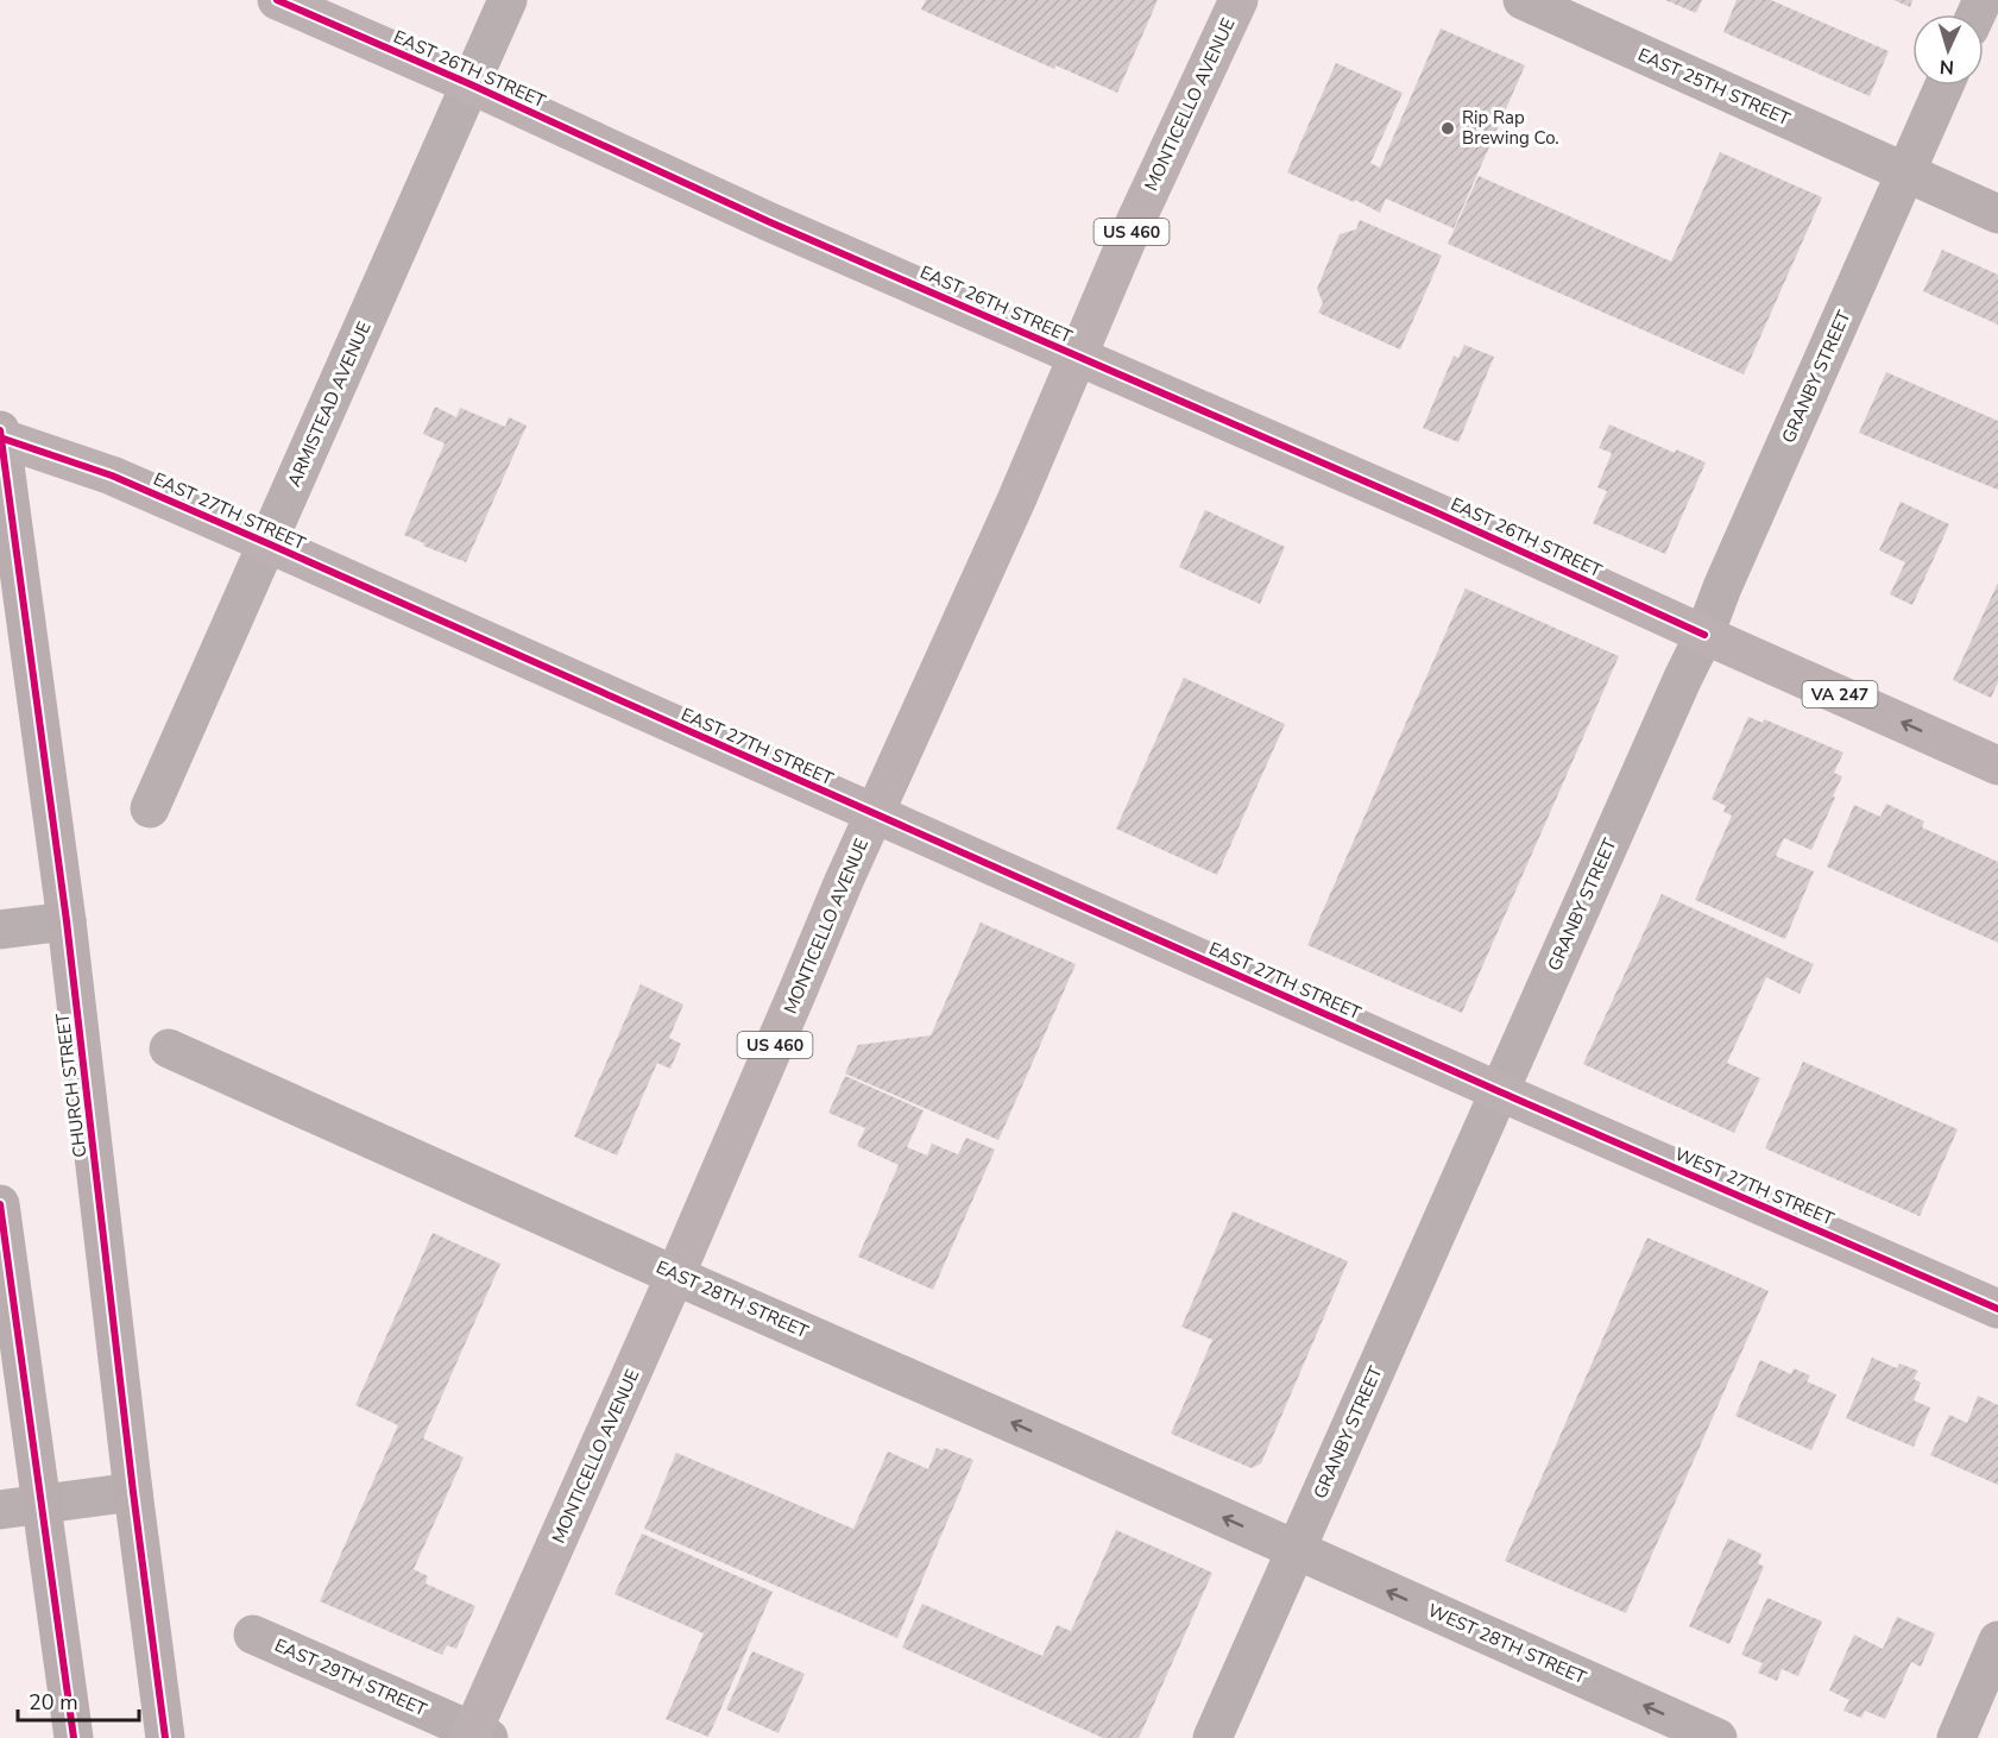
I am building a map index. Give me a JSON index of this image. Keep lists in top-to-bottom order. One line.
{"streets":{"main road":["EAST 26TH STREET","MONTICELLO AVENUE","US 460","EAST 27TH STREET","VA 247","CHURCH STREET","WEST 27TH STREET"],"street":["EAST 25TH STREET","GRANBY STREET","ARMISTEAD AVENUE","EAST 28TH STREET","WEST 28TH STREET","EAST 29TH STREET"]},"crossings":[["EAST 26TH STREET","MONTICELLO AVENUE"],["EAST 26TH STREET","GRANBY STREET"],["EAST 26TH STREET","ARMISTEAD AVENUE"],["EAST 26TH STREET","VA 247"],["EAST 25TH STREET","GRANBY STREET"],["MONTICELLO AVENUE","EAST 27TH STREET"],["MONTICELLO AVENUE","EAST 28TH STREET"],["MONTICELLO AVENUE","EAST 29TH STREET"],["GRANBY STREET","EAST 27TH STREET"],["GRANBY STREET","VA 247"],["GRANBY STREET","WEST 27TH STREET"],["GRANBY STREET","EAST 28TH STREET"],["GRANBY STREET","WEST 28TH STREET"],["ARMISTEAD AVENUE","EAST 27TH STREET"],["EAST 27TH STREET","CHURCH STREET"],["EAST 27TH STREET","WEST 27TH STREET"],["EAST 28TH STREET","WEST 28TH STREET"]],"one_way":["EAST 28TH STREET","WEST 28TH STREET"],"places":["Rip Rap Brewing Co."],"scale_bar":"20 m","north":"bottom"}
